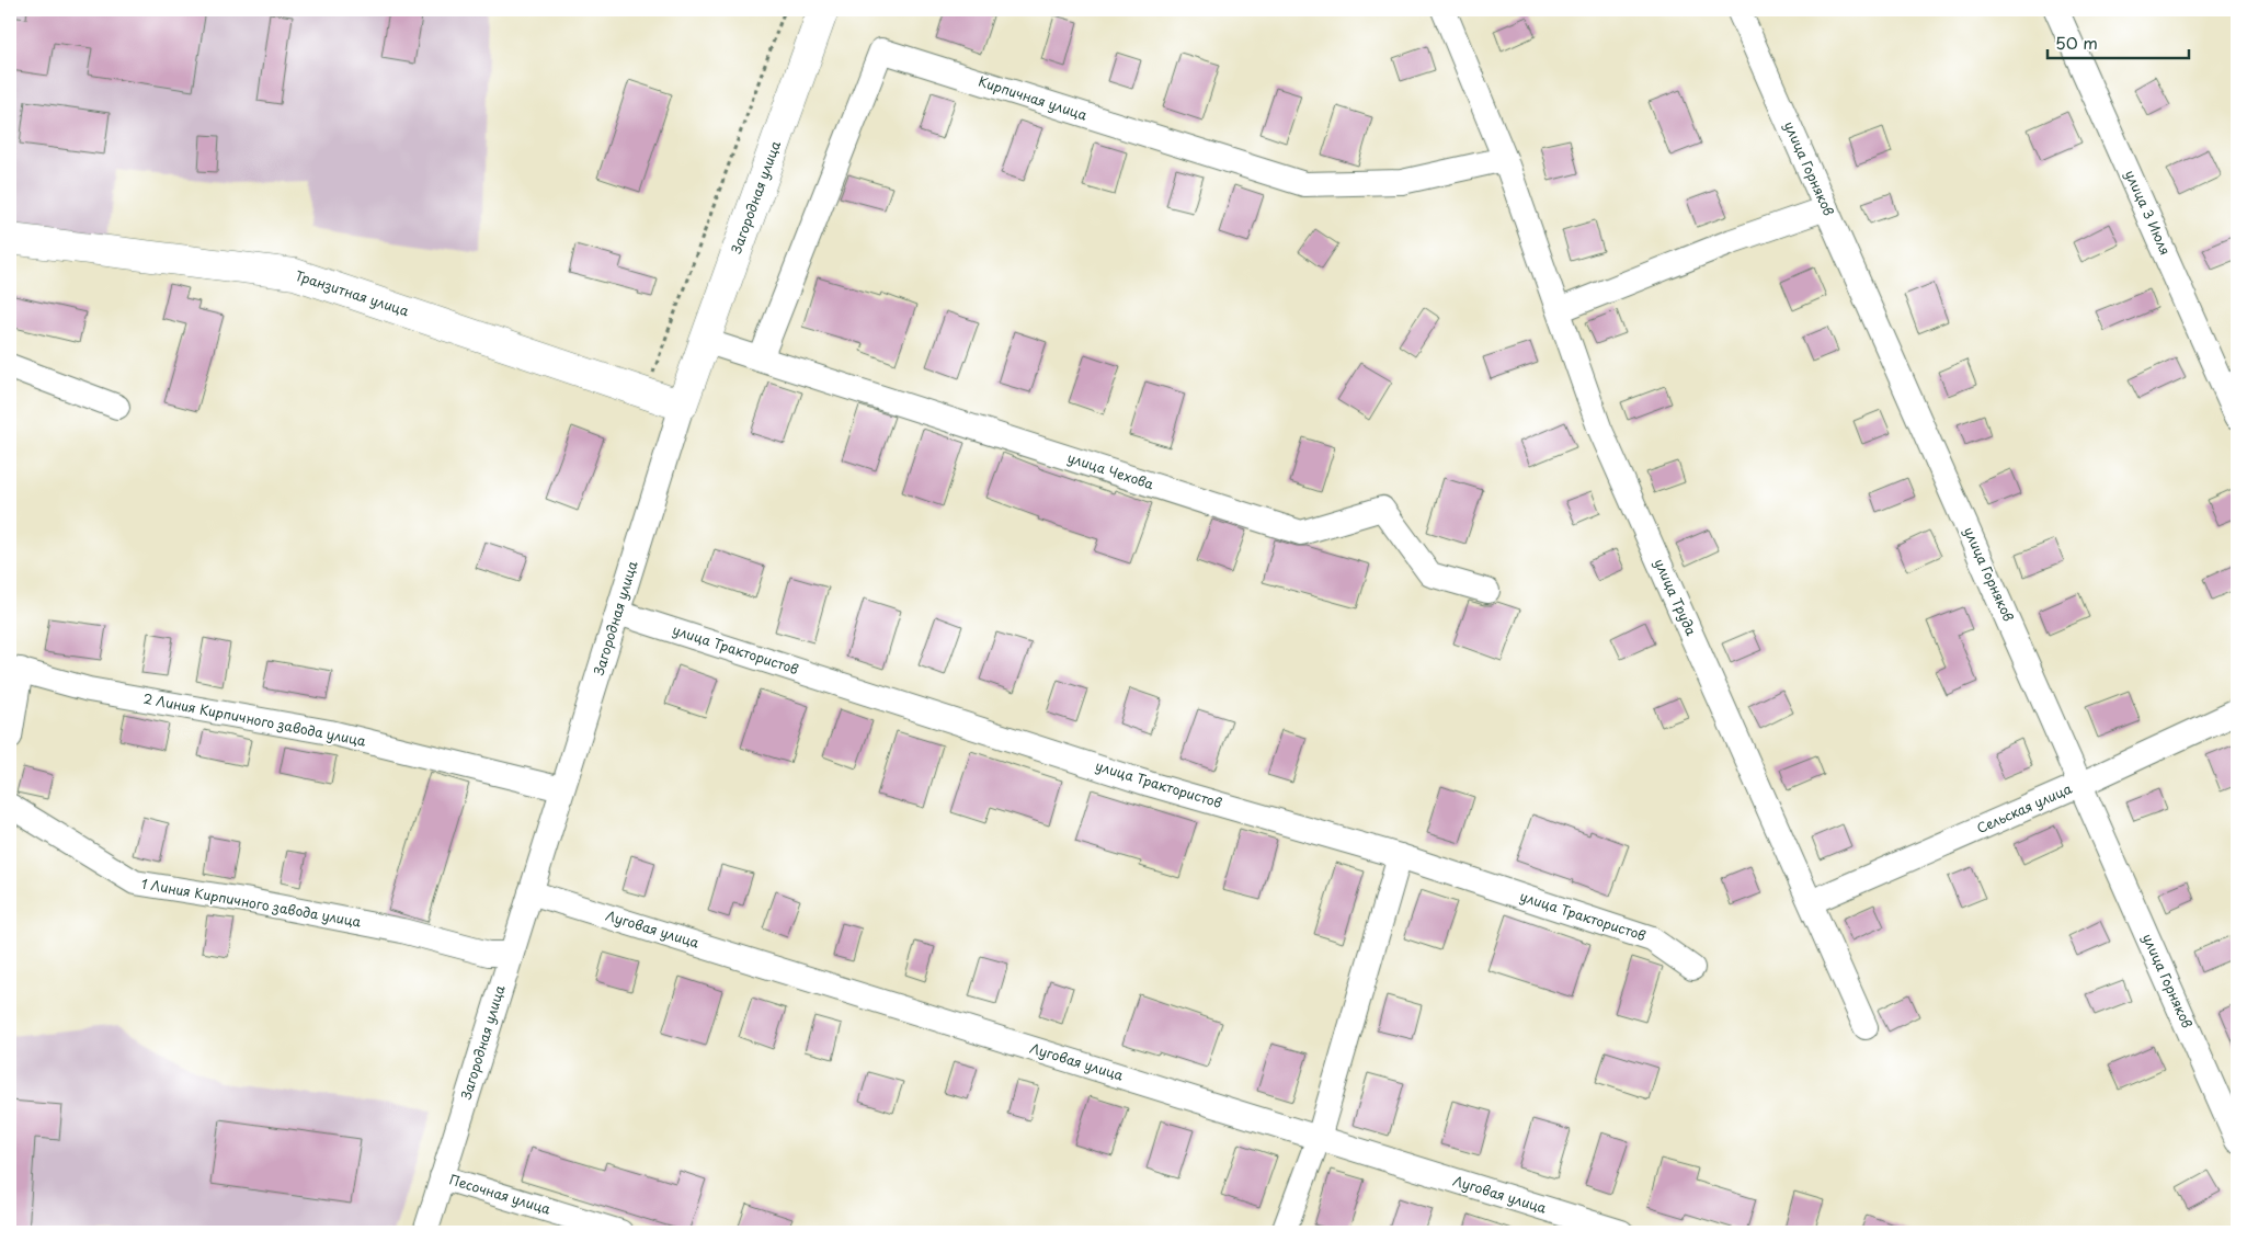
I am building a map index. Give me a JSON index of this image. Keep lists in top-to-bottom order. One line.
{"streets":{"main road":["Загородная улица","Транзитная улица"],"street":["Кирпичная улица","улица Горняков","улица 3 Июля","улица Чехова","улица Труда","улица Трактористов","2 Линия Кирпичного завода улица","Сельская улица","1 Линия Кирпичного завода улица","Луговая улица","Песочная улица"]},"crossings":[["Кирпичная улица","улица Чехова"],["Кирпичная улица","улица Труда"],["улица Горняков","Сельская улица"],["Загородная улица","Транзитная улица"],["Загородная улица","улица Чехова"],["Загородная улица","улица Трактористов"],["Загородная улица","2 Линия Кирпичного завода улица"],["Загородная улица","1 Линия Кирпичного завода улица"],["Загородная улица","Луговая улица"],["Загородная улица","Песочная улица"],["улица Труда","Сельская улица"]],"scale_bar":"50 m"}
